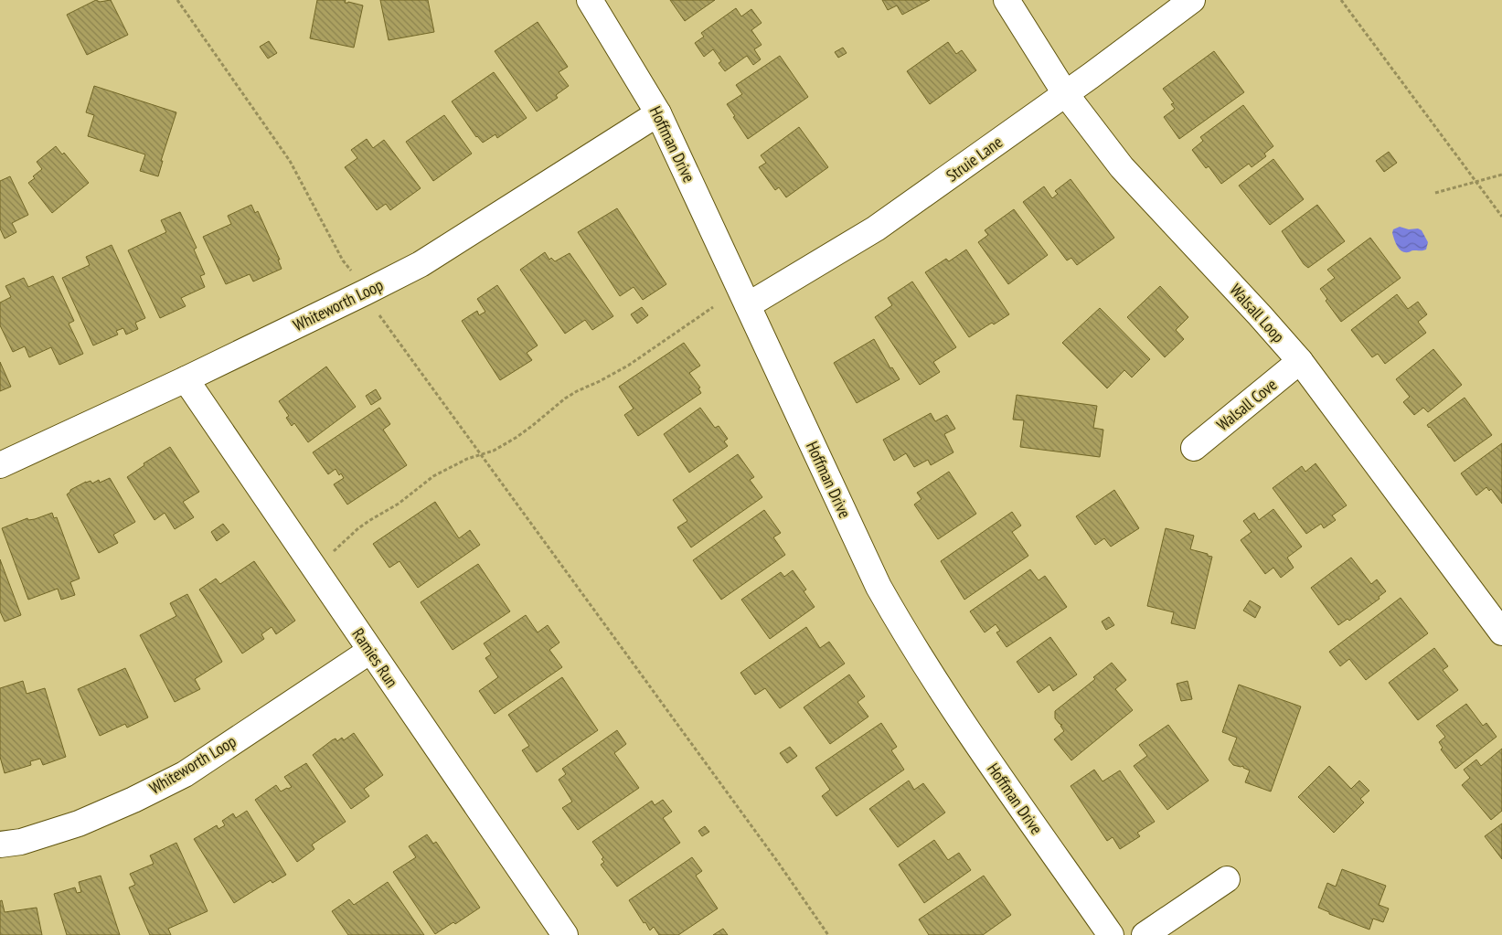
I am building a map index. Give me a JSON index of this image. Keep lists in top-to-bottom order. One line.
{"streets":{"street":["Hoffman Drive","Struie Lane","Whiteworth Loop","Walsall Loop","Walsall Cove","Ramies Run"]},"crossings":[["Hoffman Drive","Struie Lane"],["Hoffman Drive","Whiteworth Loop"],["Struie Lane","Walsall Loop"],["Whiteworth Loop","Ramies Run"],["Walsall Loop","Walsall Cove"]]}
